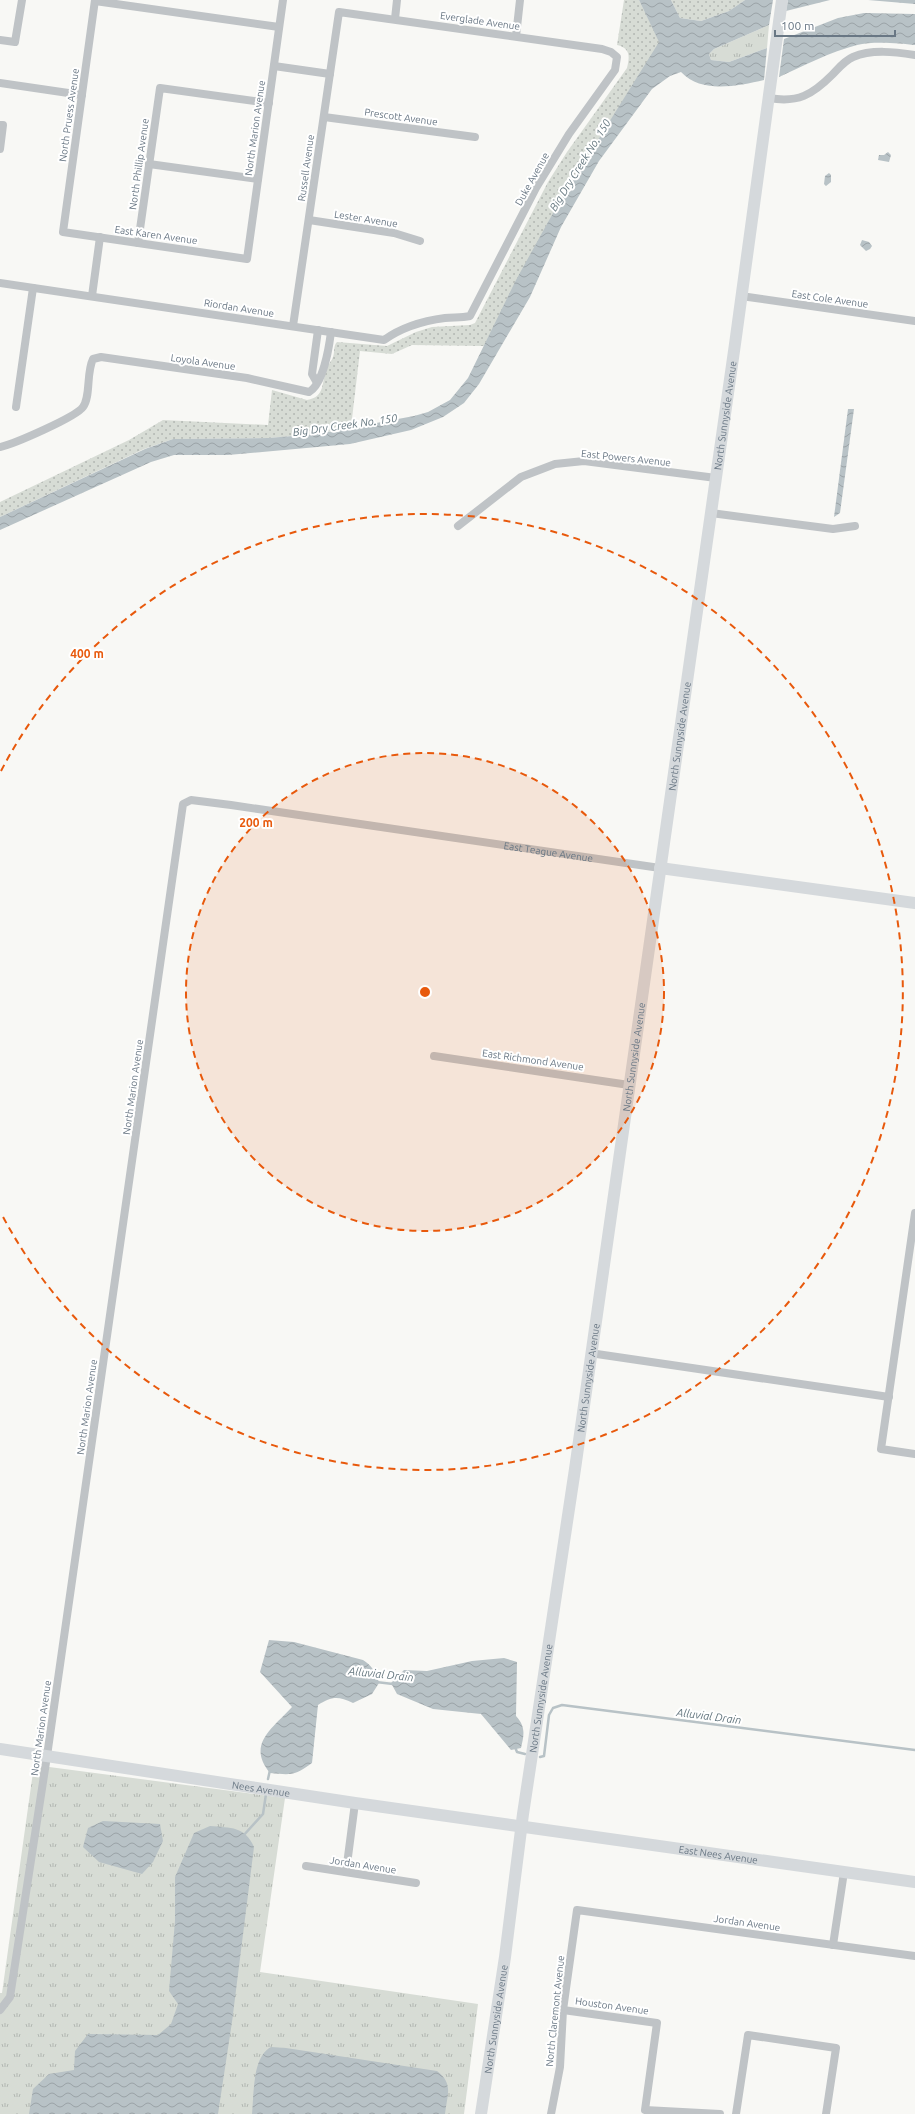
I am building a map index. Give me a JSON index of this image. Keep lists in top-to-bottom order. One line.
{"streets":{"main road":["North Sunnyside Avenue","East Teague Avenue","Nees Avenue","East Nees Avenue"],"street":["Everglade Avenue","North Pruess Avenue","Prescott Avenue","North Marion Avenue","North Phillip Avenue","Russell Avenue","Duke Avenue","Lester Avenue","East Karen Avenue","East Cole Avenue","Riordan Avenue","Loyola Avenue","East Powers Avenue","East Richmond Avenue","Jordan Avenue","Houston Avenue","North Claremont Avenue"]},"crossings":[["Everglade Avenue","Russell Avenue"],["Everglade Avenue","Duke Avenue"],["North Pruess Avenue","East Karen Avenue"],["Prescott Avenue","Russell Avenue"],["North Marion Avenue","North Phillip Avenue"],["North Marion Avenue","East Karen Avenue"],["North Marion Avenue","East Teague Avenue"],["North Marion Avenue","Nees Avenue"],["North Phillip Avenue","East Karen Avenue"],["Russell Avenue","Lester Avenue"],["Russell Avenue","Riordan Avenue"],["Duke Avenue","Riordan Avenue"],["East Cole Avenue","North Sunnyside Avenue"],["North Sunnyside Avenue","East Powers Avenue"],["North Sunnyside Avenue","East Teague Avenue"],["North Sunnyside Avenue","East Richmond Avenue"],["North Sunnyside Avenue","Nees Avenue"],["North Sunnyside Avenue","East Nees Avenue"],["Nees Avenue","East Nees Avenue"],["Jordan Avenue","North Claremont Avenue"],["Houston Avenue","North Claremont Avenue"]],"water":["Big Dry Creek No. 150","Alluvial Drain"],"scale_bar":"100 m","rings":["400 m","200 m"]}
